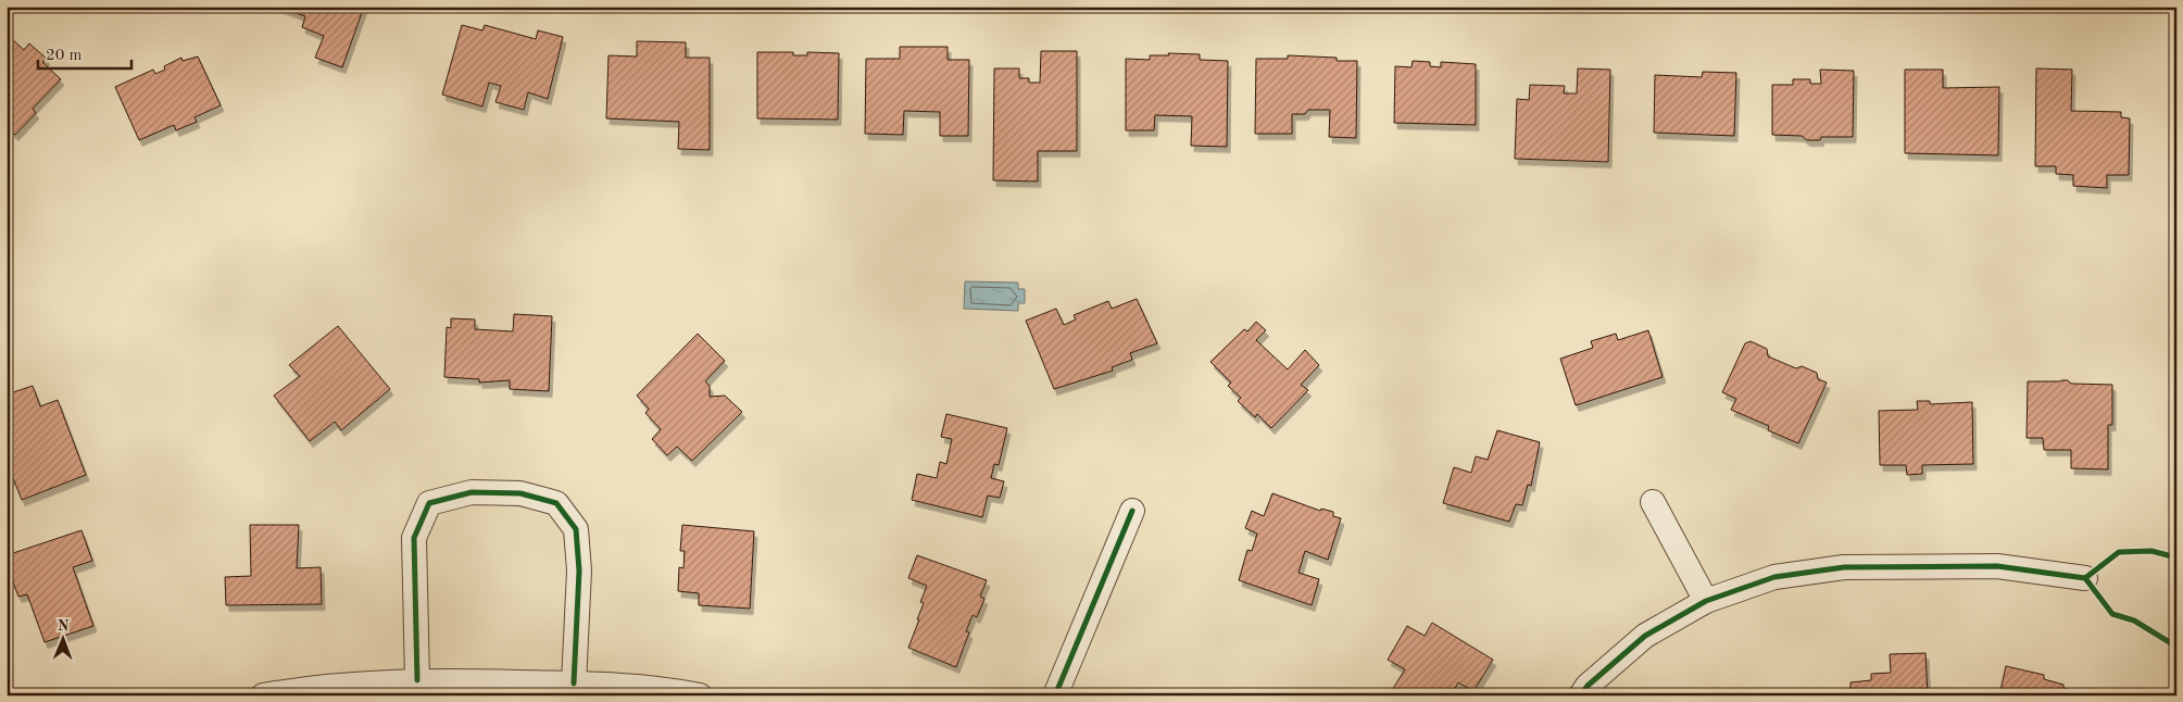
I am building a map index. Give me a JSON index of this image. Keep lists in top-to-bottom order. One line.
{"scale_bar":"20 m","north":"top"}
